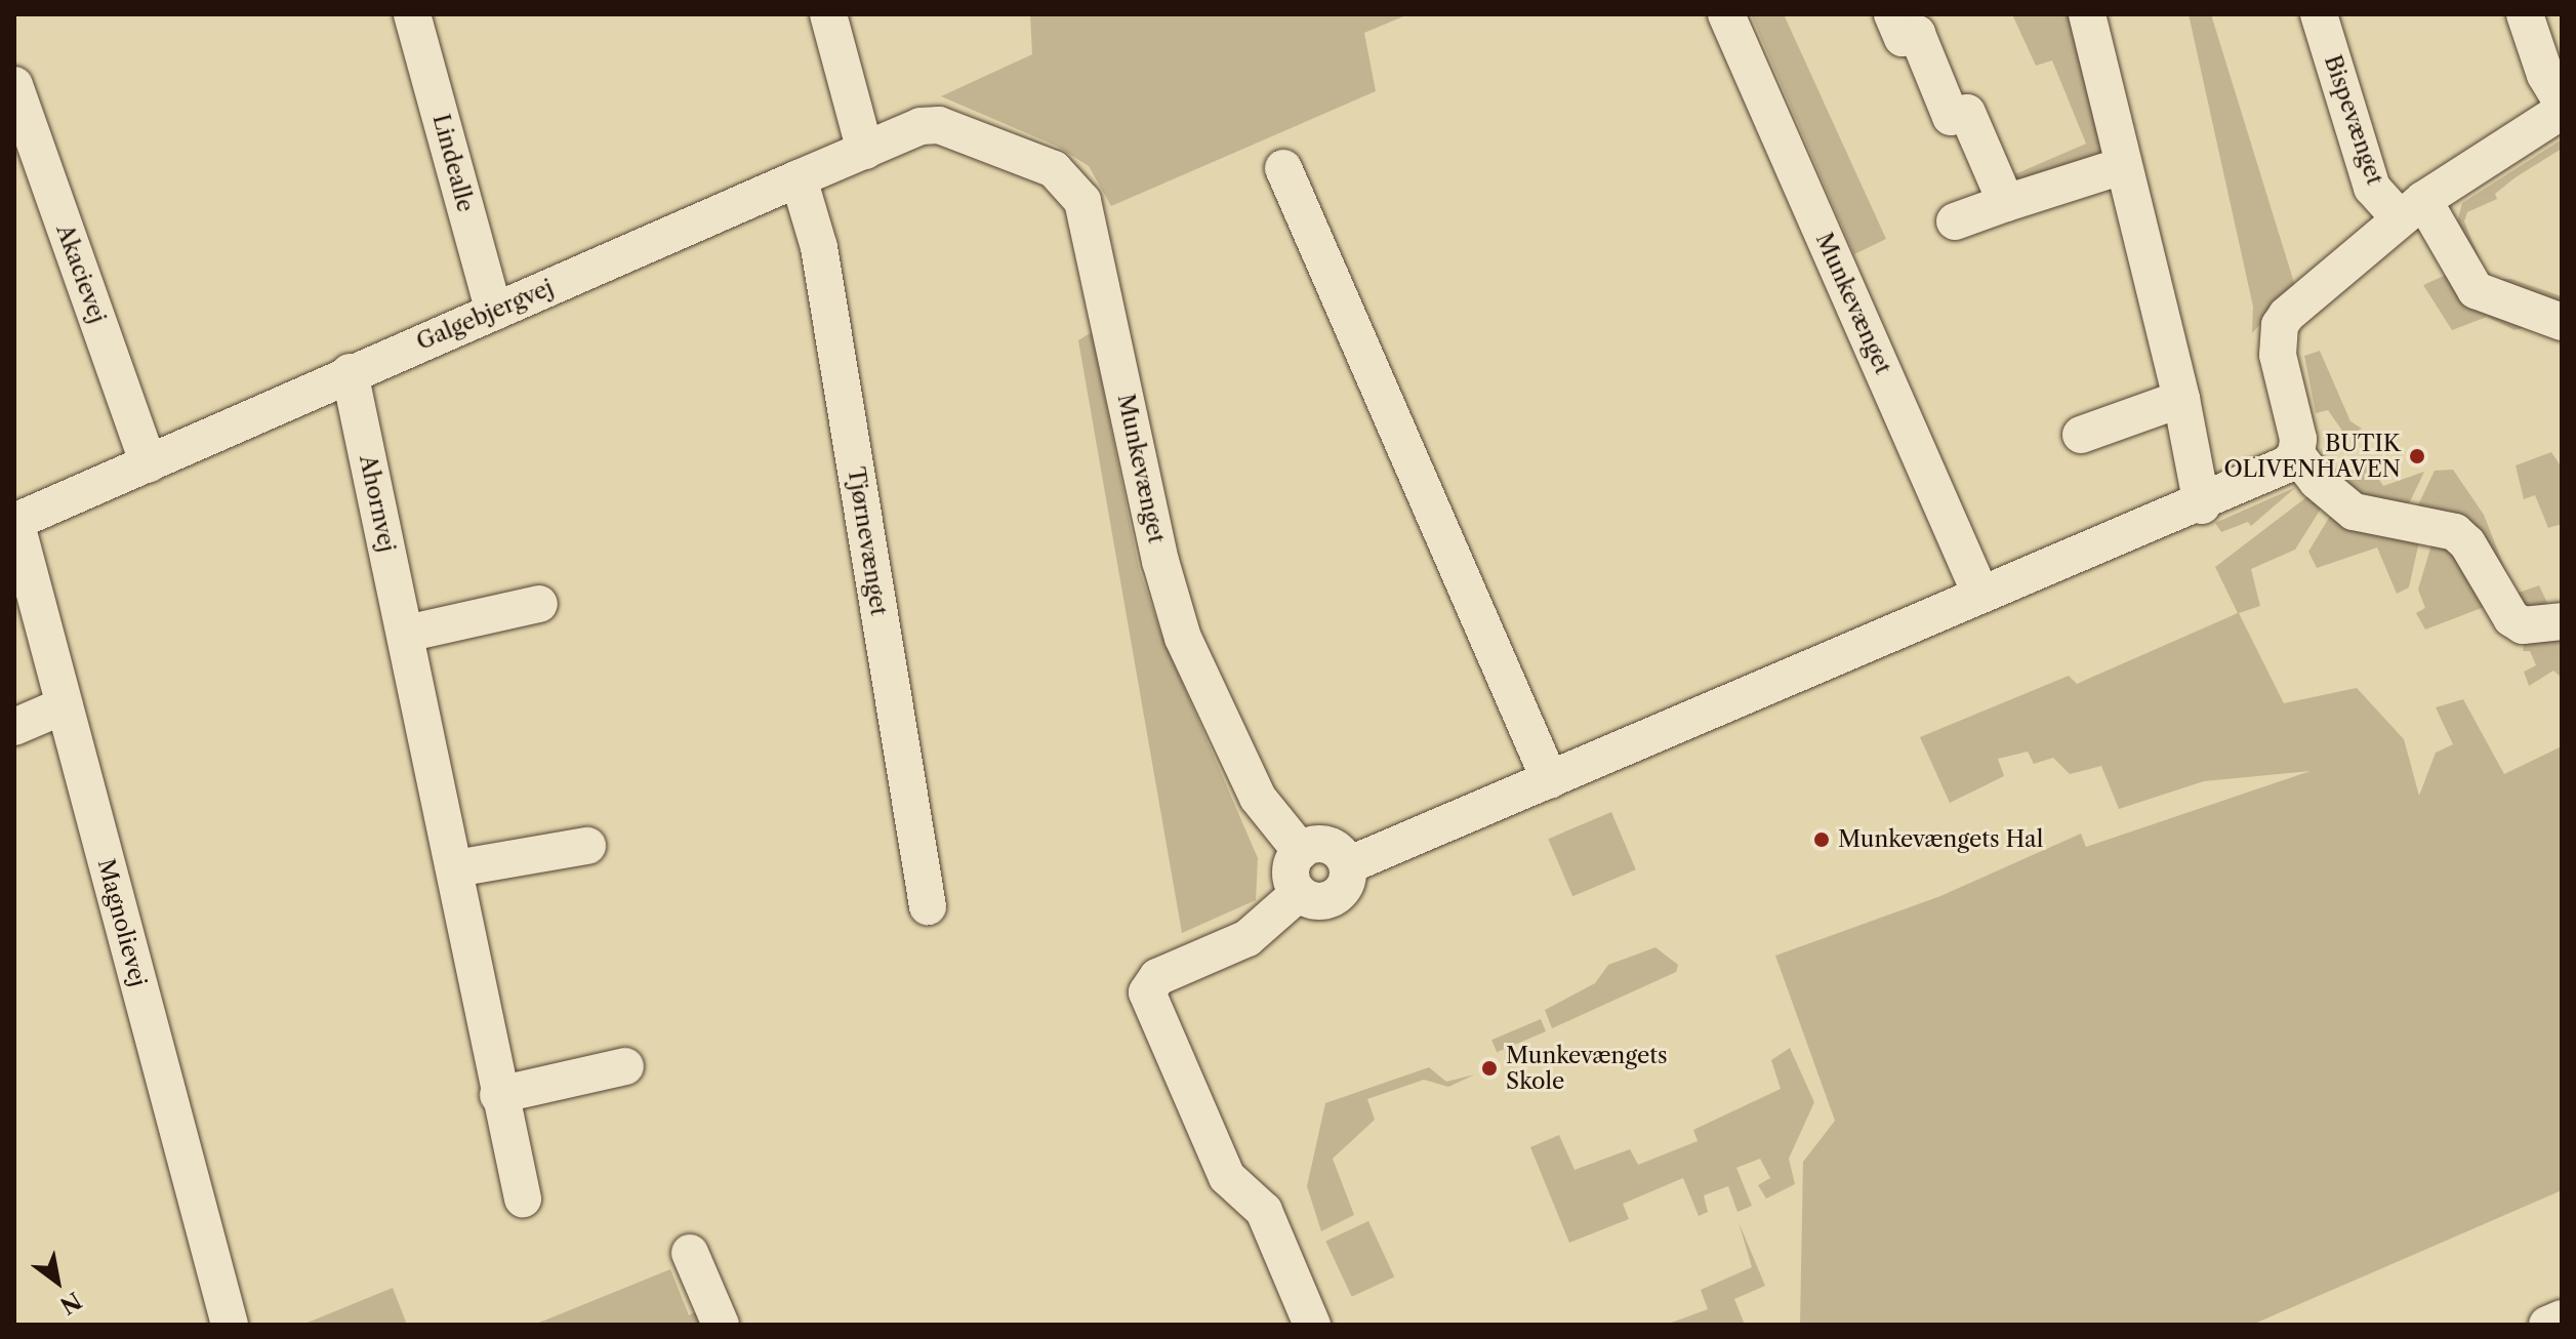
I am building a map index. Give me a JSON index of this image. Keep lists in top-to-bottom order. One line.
{"streets":{"street":["Bispevænget","Lindealle","Akacievej","Munkevænget","Galgebjergvej","Ahornvej","Tjørnevænget","Magnolievej"]},"crossings":[["Lindealle","Galgebjergvej"],["Akacievej","Galgebjergvej"],["Munkevænget","Galgebjergvej"],["Galgebjergvej","Ahornvej"],["Galgebjergvej","Tjørnevænget"],["Galgebjergvej","Magnolievej"]],"places":["BUTIK OLIVENHAVEN","Munkevængets Hal","Munkevængets Skole"],"north":"bottom right"}
